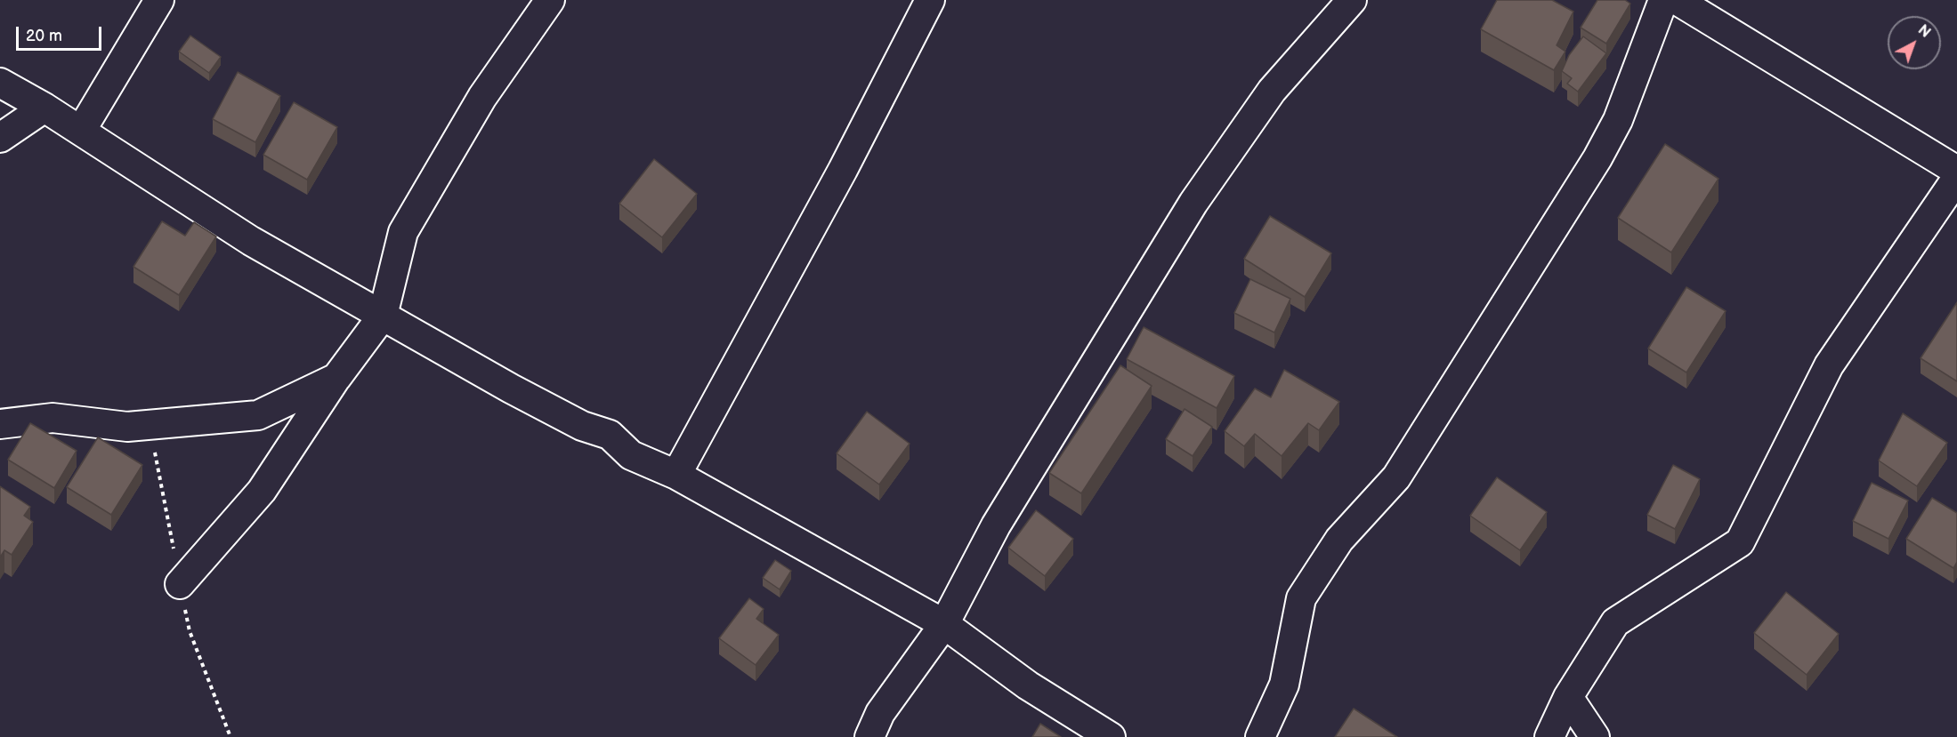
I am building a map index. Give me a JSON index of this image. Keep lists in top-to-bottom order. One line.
{"scale_bar":"20 m","north":"top right"}
